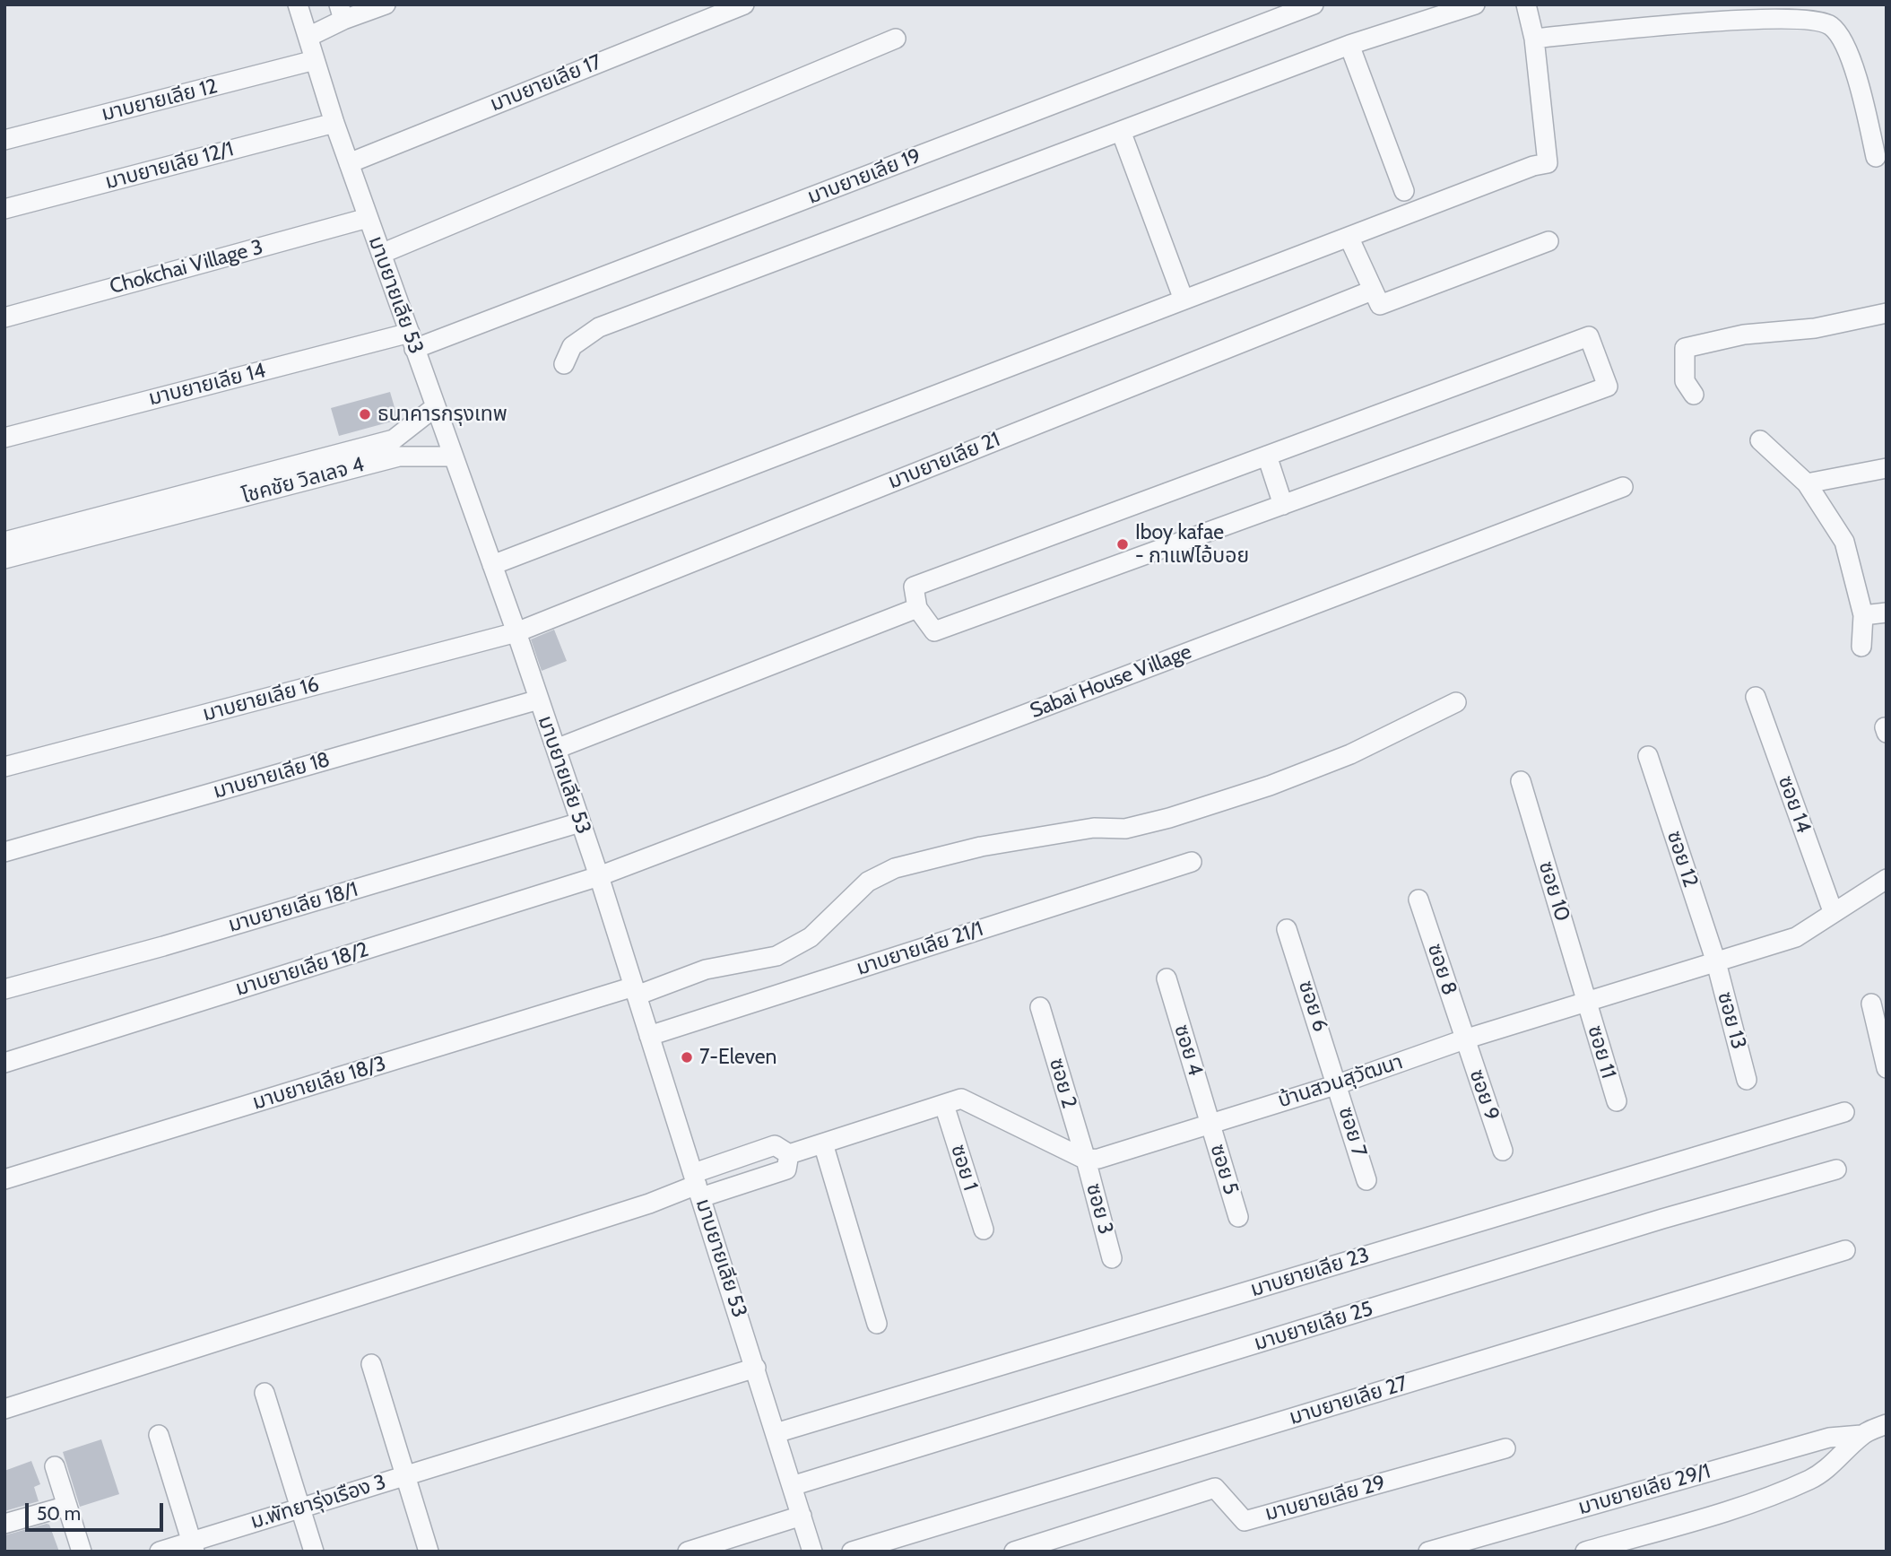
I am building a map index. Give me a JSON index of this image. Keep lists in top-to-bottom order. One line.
{"streets":{"street":["มาบยายเลีย 17","มาบยายเลีย 12","มาบยายเลีย 12/1","มาบยายเลีย 19","Chokchai Village 3","มาบยายเลีย 53","มาบยายเลีย 14","มาบยายเลีย 21","โชคชัย วิลเลจ 4","Sabai House Village","มาบยายเลีย 16","มาบยายเลีย 18","ซอย 14","ซอย 12","ซอย 10","มาบยายเลีย 18/1","มาบยายเลีย 21/1","มาบยายเลีย 18/2","ซอย 8","ซอย 6","ซอย 13","ซอย 4","ซอย 11","บ้านสวนสุวัฒนา","มาบยายเลีย 18/3","ซอย 2","ซอย 9","ซอย 7","ซอย 1","ซอย 5","ซอย 3","มาบยายเลีย 23","มาบยายเลีย 25","มาบยายเลีย 27","มาบยายเลีย 29/1","มาบยายเลีย 29","ม.พัทยารุ่งเรือง 3"]},"crossings":[["มาบยายเลีย 17","มาบยายเลีย 53"],["มาบยายเลีย 12","มาบยายเลีย 53"],["มาบยายเลีย 12/1","มาบยายเลีย 53"],["มาบยายเลีย 19","มาบยายเลีย 53"],["มาบยายเลีย 19","มาบยายเลีย 14"],["Chokchai Village 3","มาบยายเลีย 53"],["มาบยายเลีย 53","มาบยายเลีย 14"],["มาบยายเลีย 53","มาบยายเลีย 21"],["มาบยายเลีย 53","โชคชัย วิลเลจ 4"],["มาบยายเลีย 53","Sabai House Village"],["มาบยายเลีย 53","มาบยายเลีย 16"],["มาบยายเลีย 53","มาบยายเลีย 18"],["มาบยายเลีย 53","มาบยายเลีย 18/1"],["มาบยายเลีย 53","มาบยายเลีย 21/1"],["มาบยายเลีย 53","มาบยายเลีย 18/2"],["มาบยายเลีย 53","มาบยายเลีย 18/3"],["มาบยายเลีย 53","มาบยายเลีย 23"],["มาบยายเลีย 53","มาบยายเลีย 25"],["มาบยายเลีย 53","ม.พัทยารุ่งเรือง 3"],["มาบยายเลีย 21","มาบยายเลีย 16"],["Sabai House Village","มาบยายเลีย 18/2"],["ซอย 14","บ้านสวนสุวัฒนา"],["ซอย 12","ซอย 13"],["ซอย 12","บ้านสวนสุวัฒนา"],["ซอย 10","ซอย 11"],["ซอย 10","บ้านสวนสุวัฒนา"],["ซอย 8","บ้านสวนสุวัฒนา"],["ซอย 8","ซอย 9"],["ซอย 6","บ้านสวนสุวัฒนา"],["ซอย 6","ซอย 7"],["ซอย 13","บ้านสวนสุวัฒนา"],["ซอย 4","บ้านสวนสุวัฒนา"],["ซอย 4","ซอย 5"],["ซอย 11","บ้านสวนสุวัฒนา"],["บ้านสวนสุวัฒนา","ซอย 2"],["บ้านสวนสุวัฒนา","ซอย 9"],["บ้านสวนสุวัฒนา","ซอย 7"],["บ้านสวนสุวัฒนา","ซอย 5"],["บ้านสวนสุวัฒนา","ซอย 3"],["ซอย 2","ซอย 3"]],"places":["ธนาคารกรุงเทพ","Iboy kafae - กาแฟไอ้บอย","7-Eleven"],"scale_bar":"50 m"}
